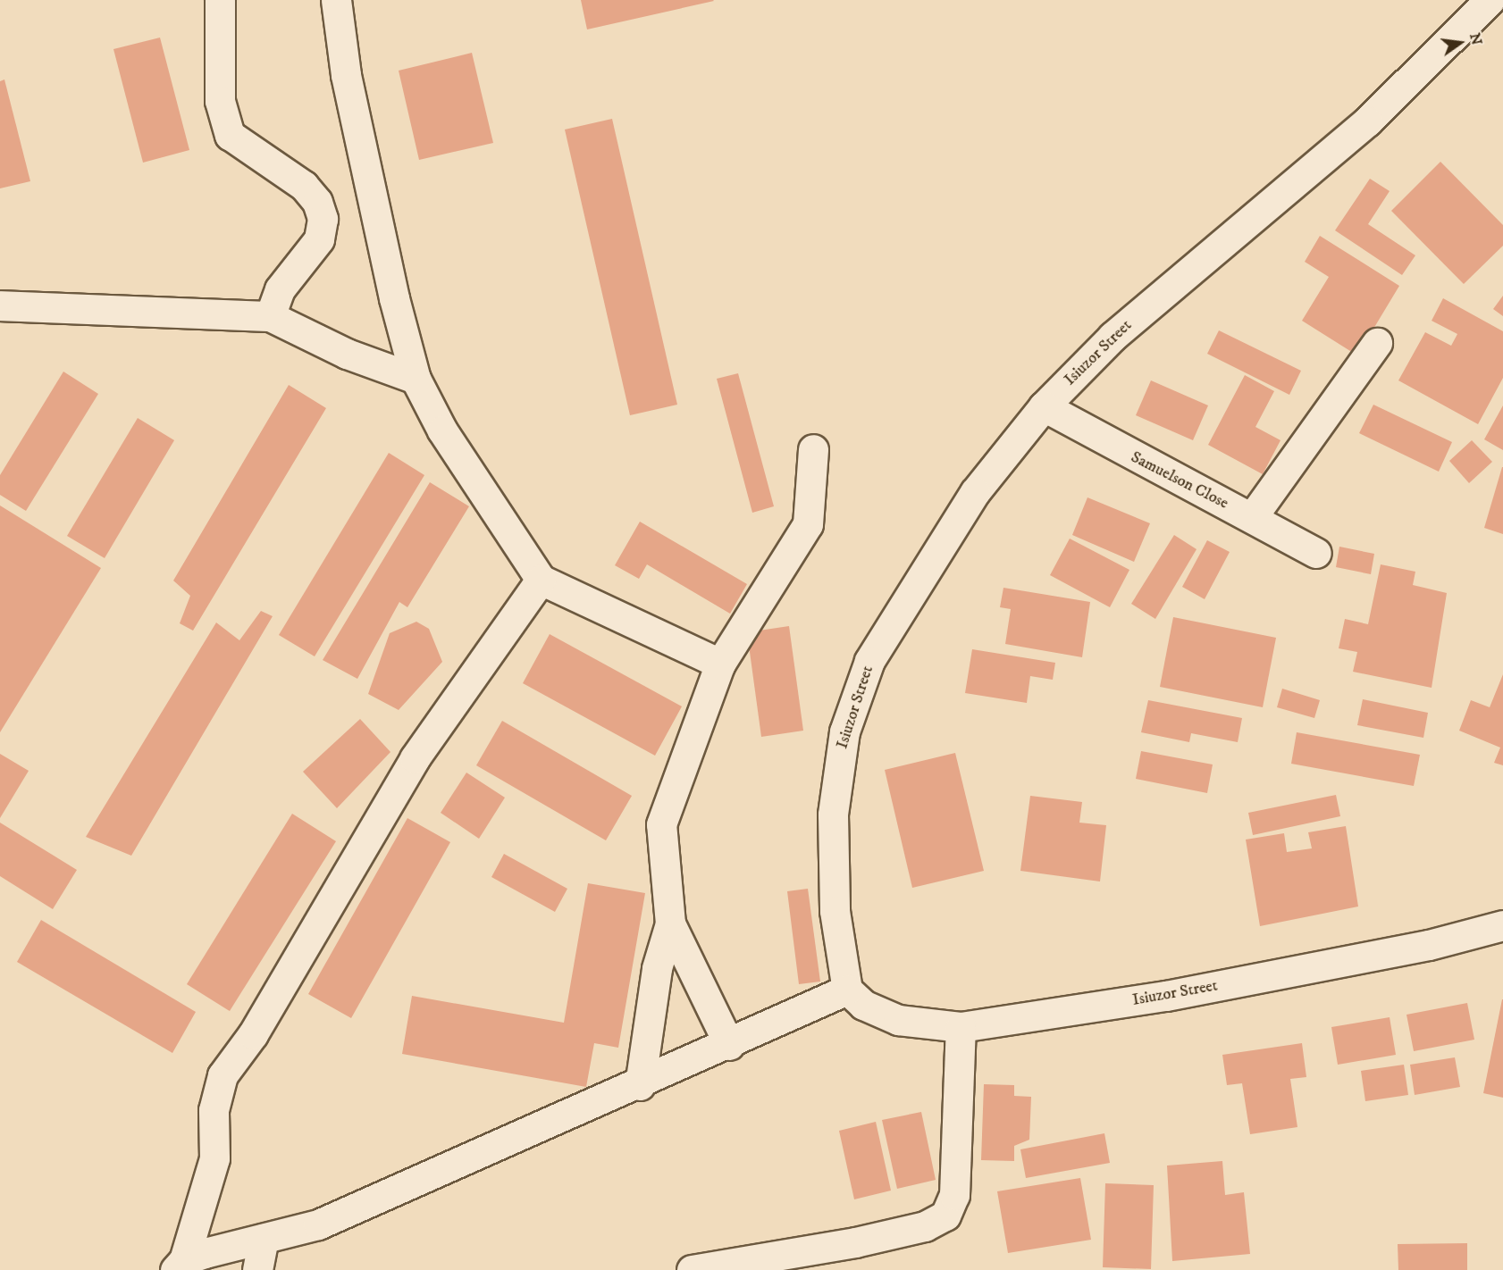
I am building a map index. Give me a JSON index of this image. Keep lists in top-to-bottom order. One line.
{"streets":{"street":["Isiuzor Street","Samuelson Close"]},"crossings":[["Isiuzor Street","Samuelson Close"]],"north":"right"}
